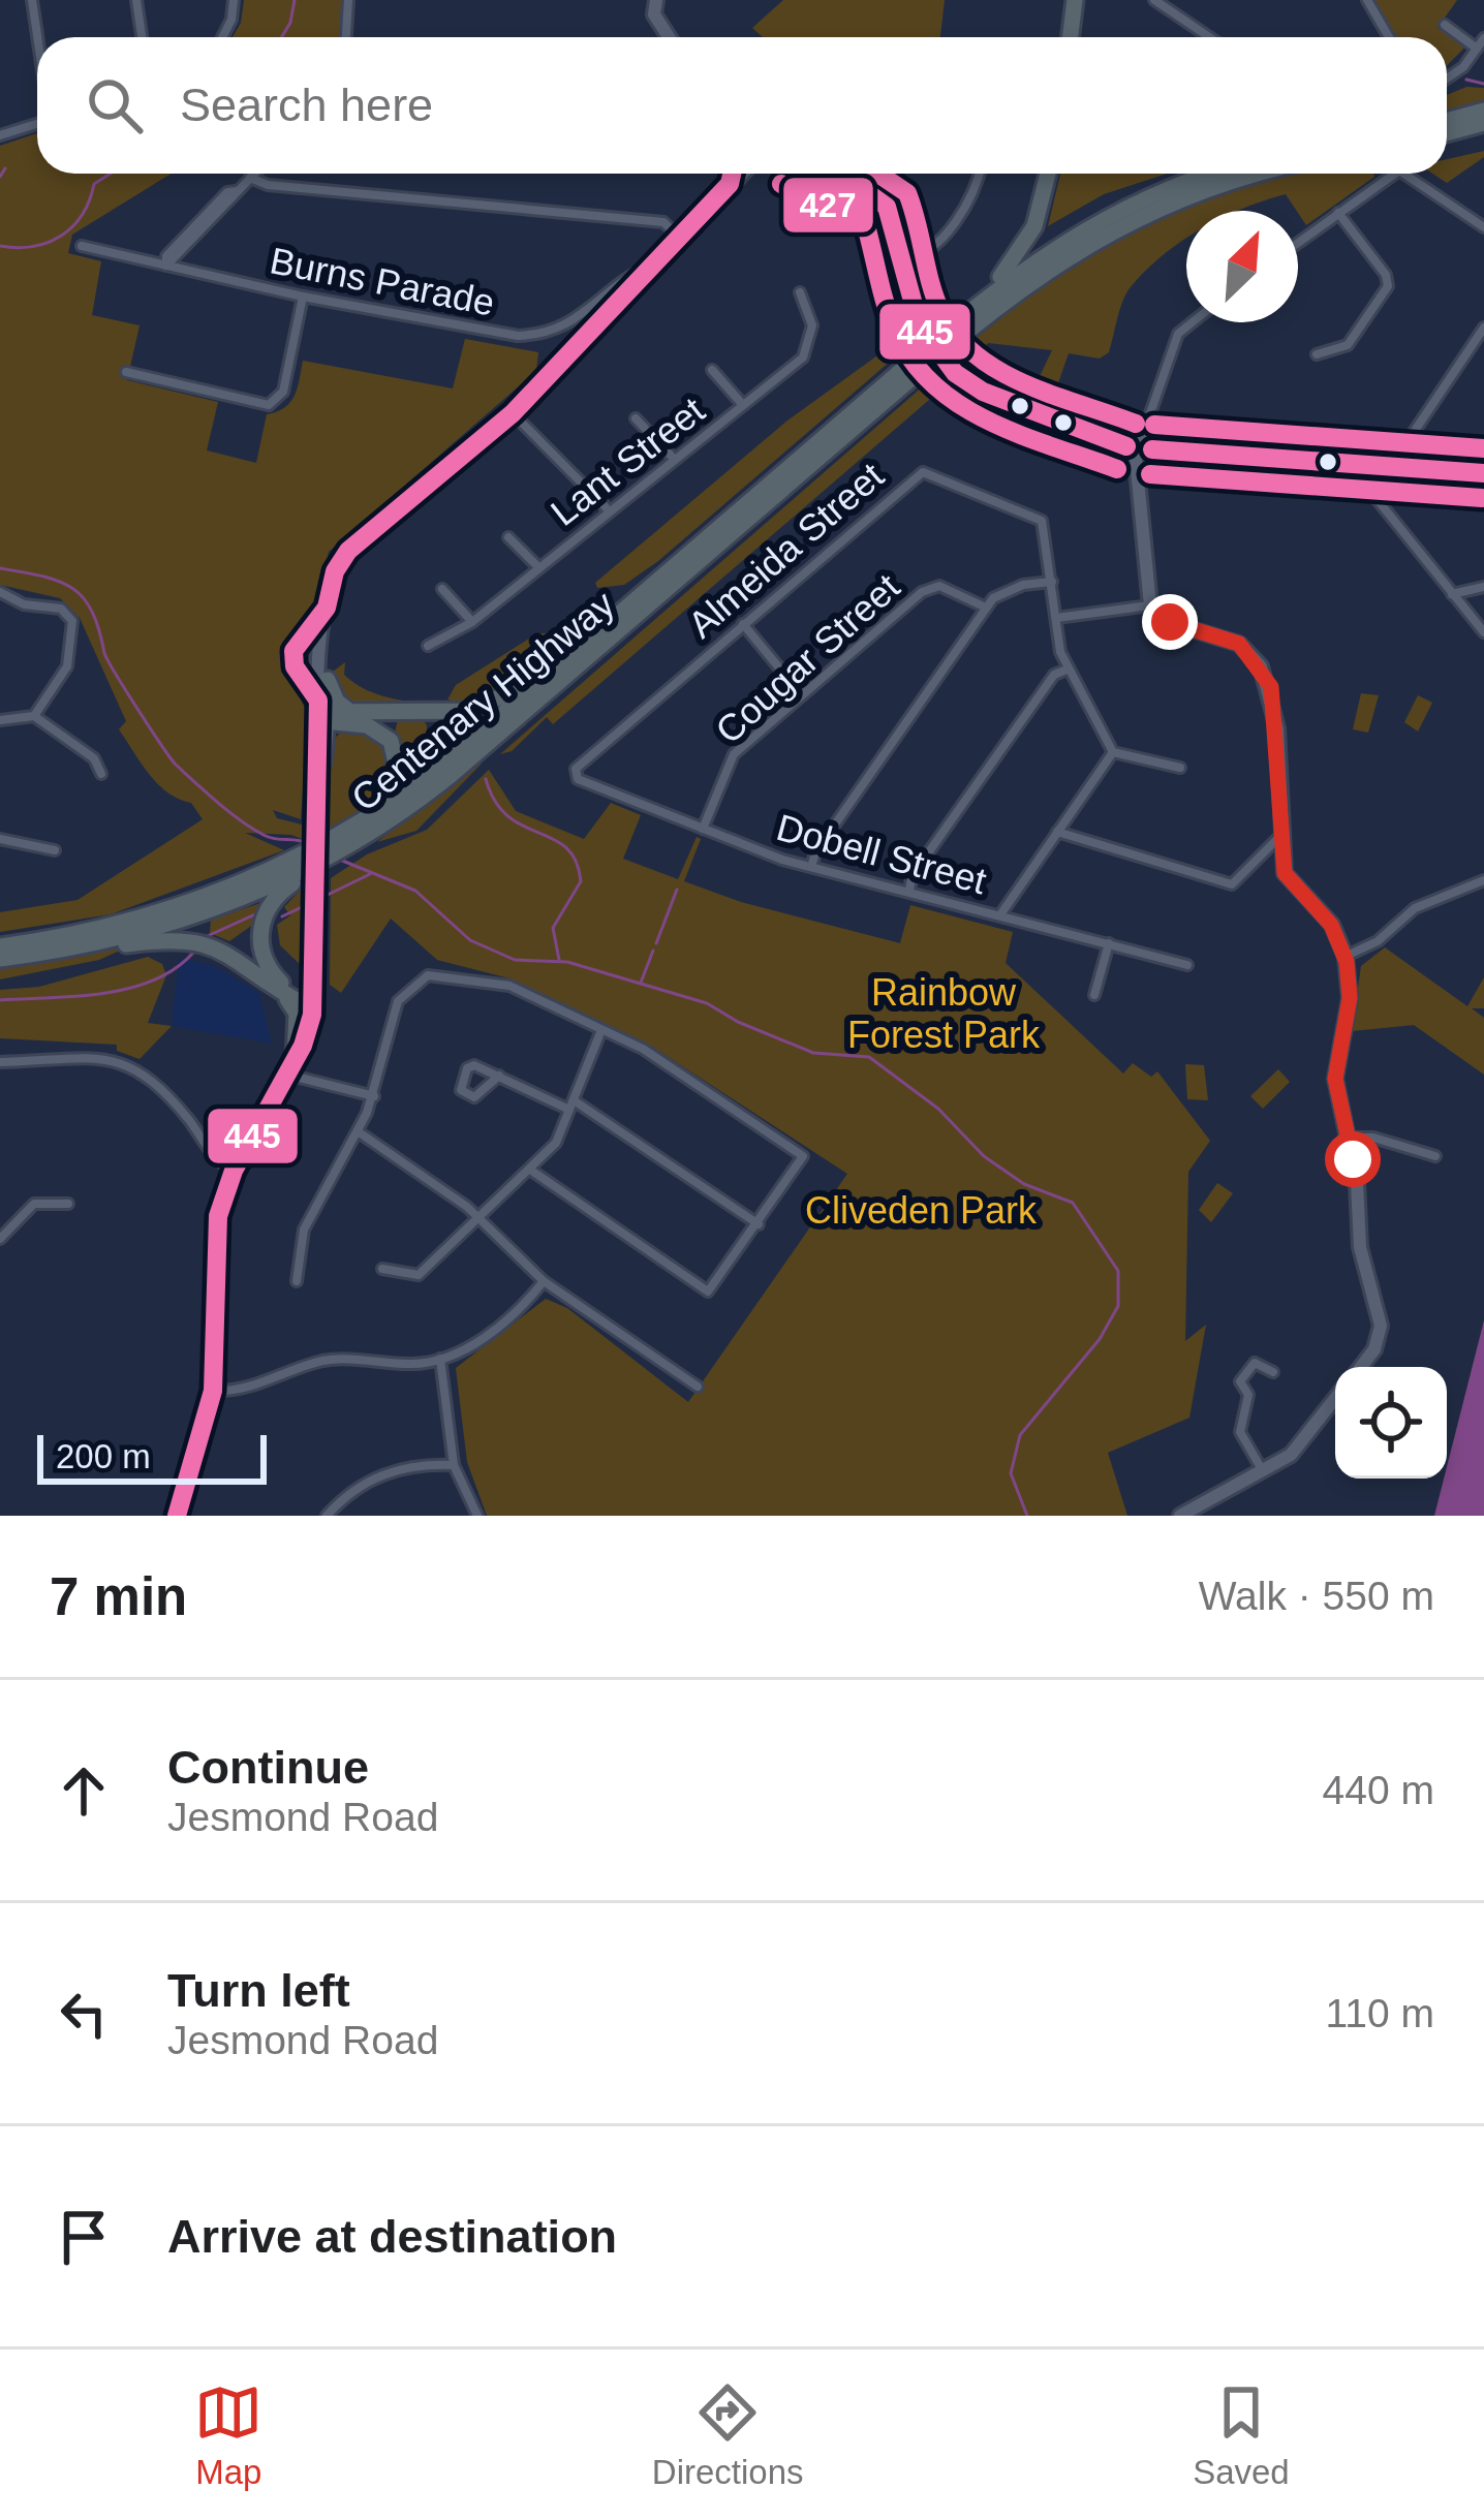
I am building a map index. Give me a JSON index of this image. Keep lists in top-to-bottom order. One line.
{"streets":{"highway":["Centenary Highway"],"street":["Burns Parade","Lant Street","Almeida Street","Cougar Street","Dobell Street"]},"crossings":[["Almeida Street","Dobell Street"],["Cougar Street","Dobell Street"]],"parks":["Rainbow Forest Park","Cliveden Park"],"lines":["transit line 445","transit line 427"],"scale_bar":"200 m","north":"top right","page":{"search":"Search here","scale":"200 m","heading":["7 min","Walk · 550 m"],"list":[["Continue","Jesmond Road","440 m"],["Turn left","Jesmond Road","110 m"],"Arrive at destination"],"nav":["Map","Directions","Saved"]}}
